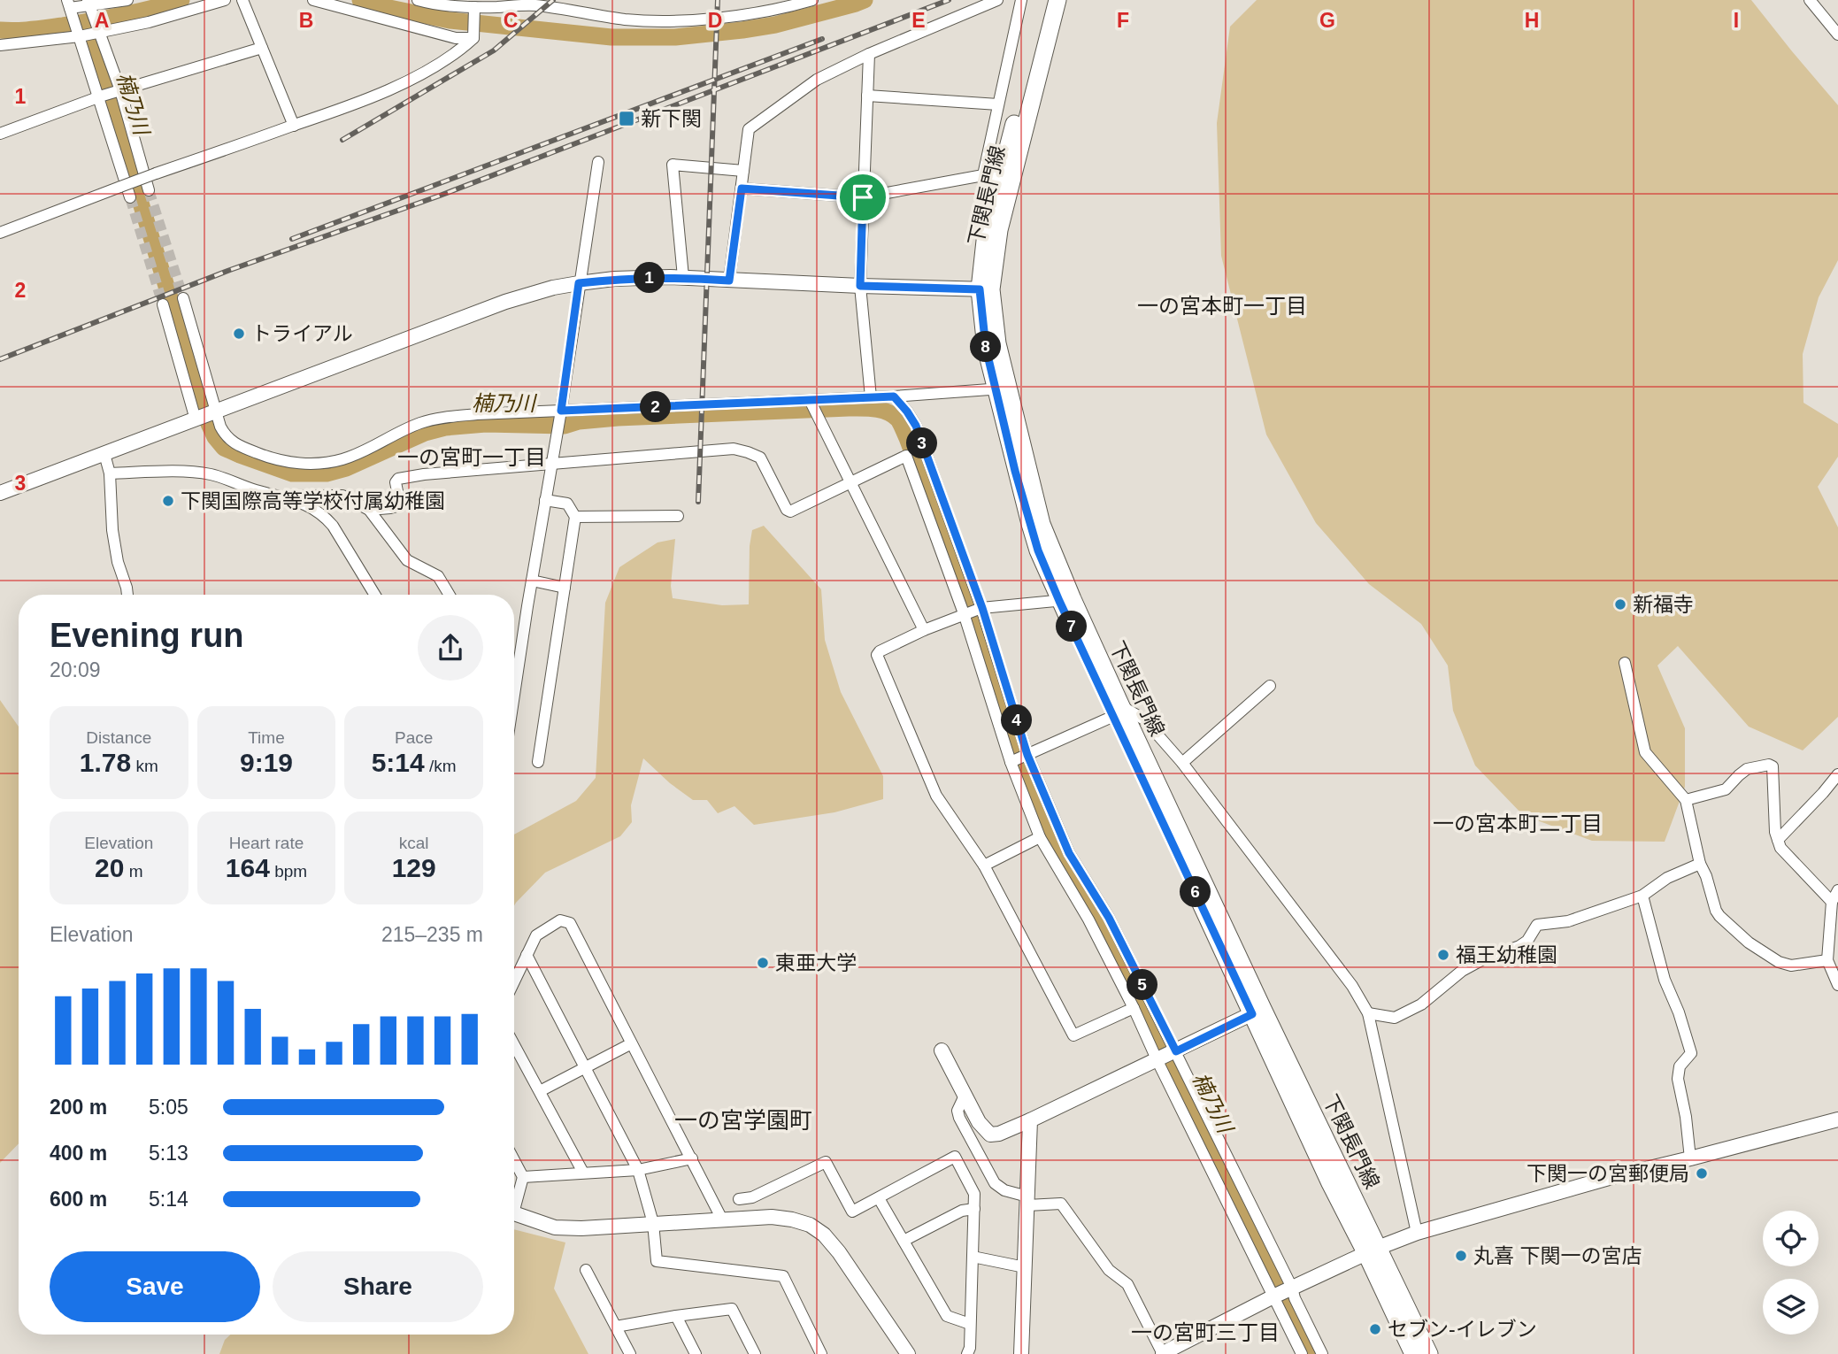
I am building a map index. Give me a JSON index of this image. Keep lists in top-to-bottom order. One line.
{"streets":{"main road":["下関長門線"]},"districts":["一の宮本町一丁目","一の宮町一丁目","一の宮本町二丁目","一の宮学園町","一の宮町三丁目"],"water":["楠乃川"],"places":{"transit":["新下関"],"other":["トライアル","下関国際高等学校付属幼稚園","新福寺","福王幼稚園","東亜大学","下関一の宮郵便局","丸喜 下関一の宮店","セブン-イレブン"]},"page":{"pins":["1","8","2","3","7","4","6","5"],"heading":["Evening run","20:09"],"stats":[["Distance","1.78 km"],["Time","9:19"],["Pace","5:14 /km"],["Elevation","20 m"],["Heart rate","164 bpm"],["kcal","129"]],"chart":["Elevation","215–235 m"],"list":[{"name":"200 m","note":"5:05"},{"name":"400 m","note":"5:13"},{"name":"600 m","note":"5:14"}],"buttons":["Save","Share"]},"grid":{"columns":["A","B","C","D","E","F","G","H","I"],"rows":["1","2","3"]}}
